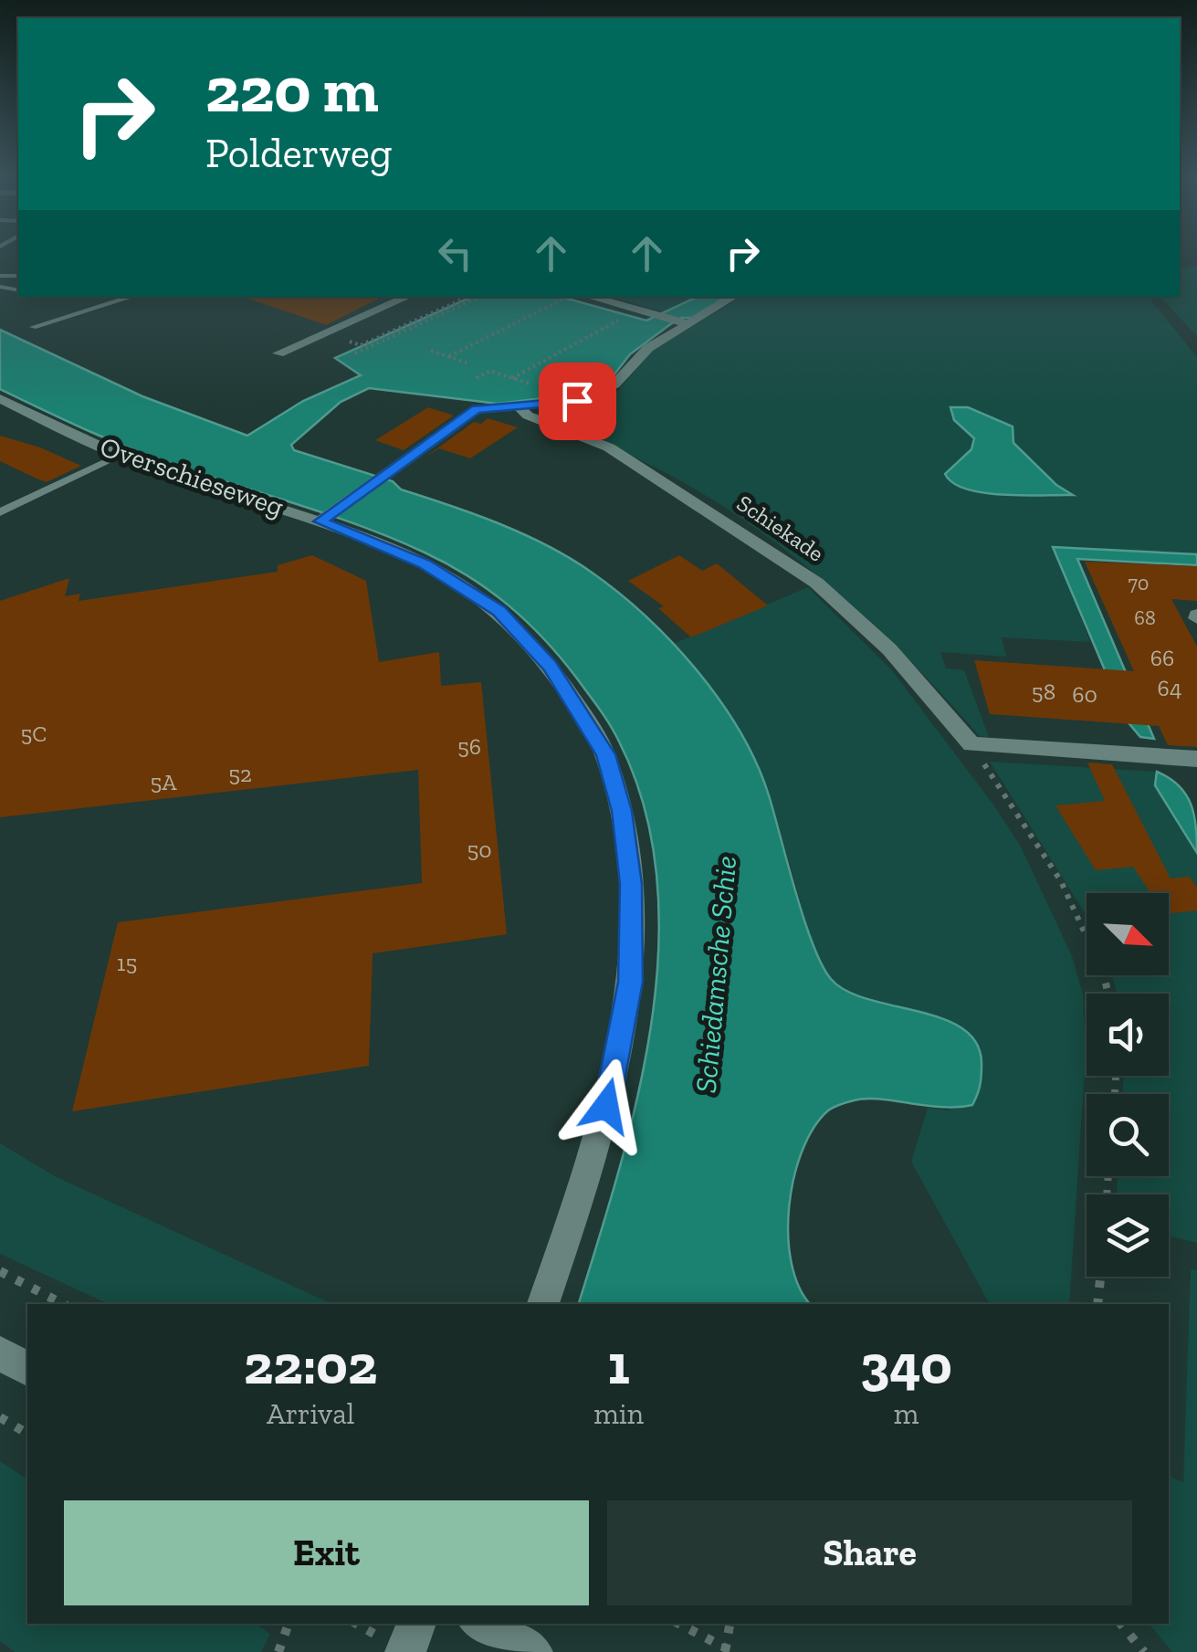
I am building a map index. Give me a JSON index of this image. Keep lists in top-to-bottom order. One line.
{"streets":{"street":["Overschieseweg","Schiekade"]},"water":["Schiedamsche Schie"],"house_numbers":["70","68","66","64","58","60","5C","56","52","5A","50","15"],"north":"bottom right","page":{"turn":["220 m","Polderweg"],"eta":["22:02","Arrival","1","min","340","m"],"buttons":["Exit","Share"]}}
